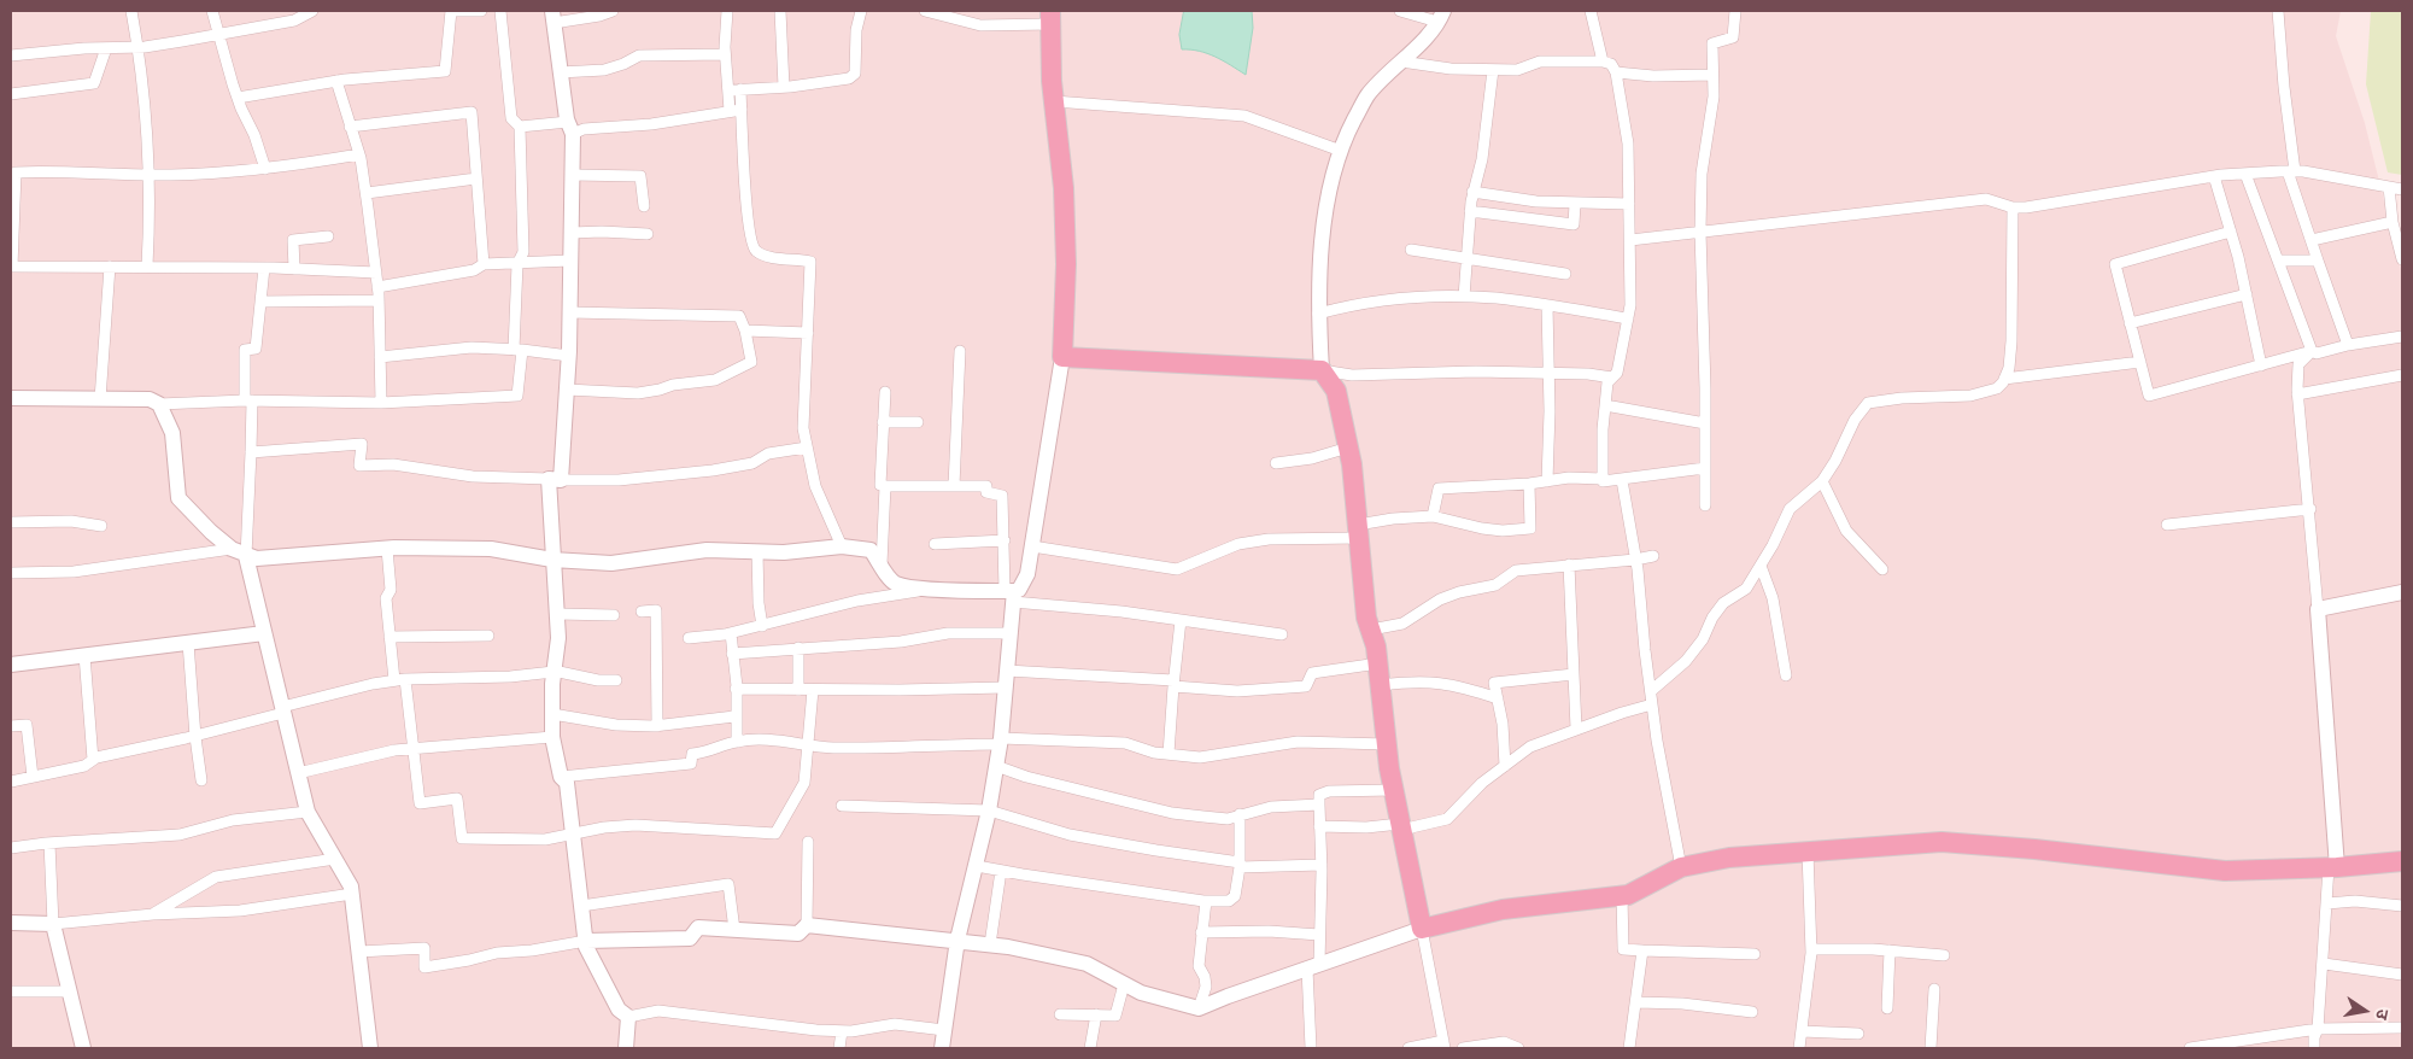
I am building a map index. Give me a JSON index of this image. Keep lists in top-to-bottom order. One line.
{"north":"right"}
